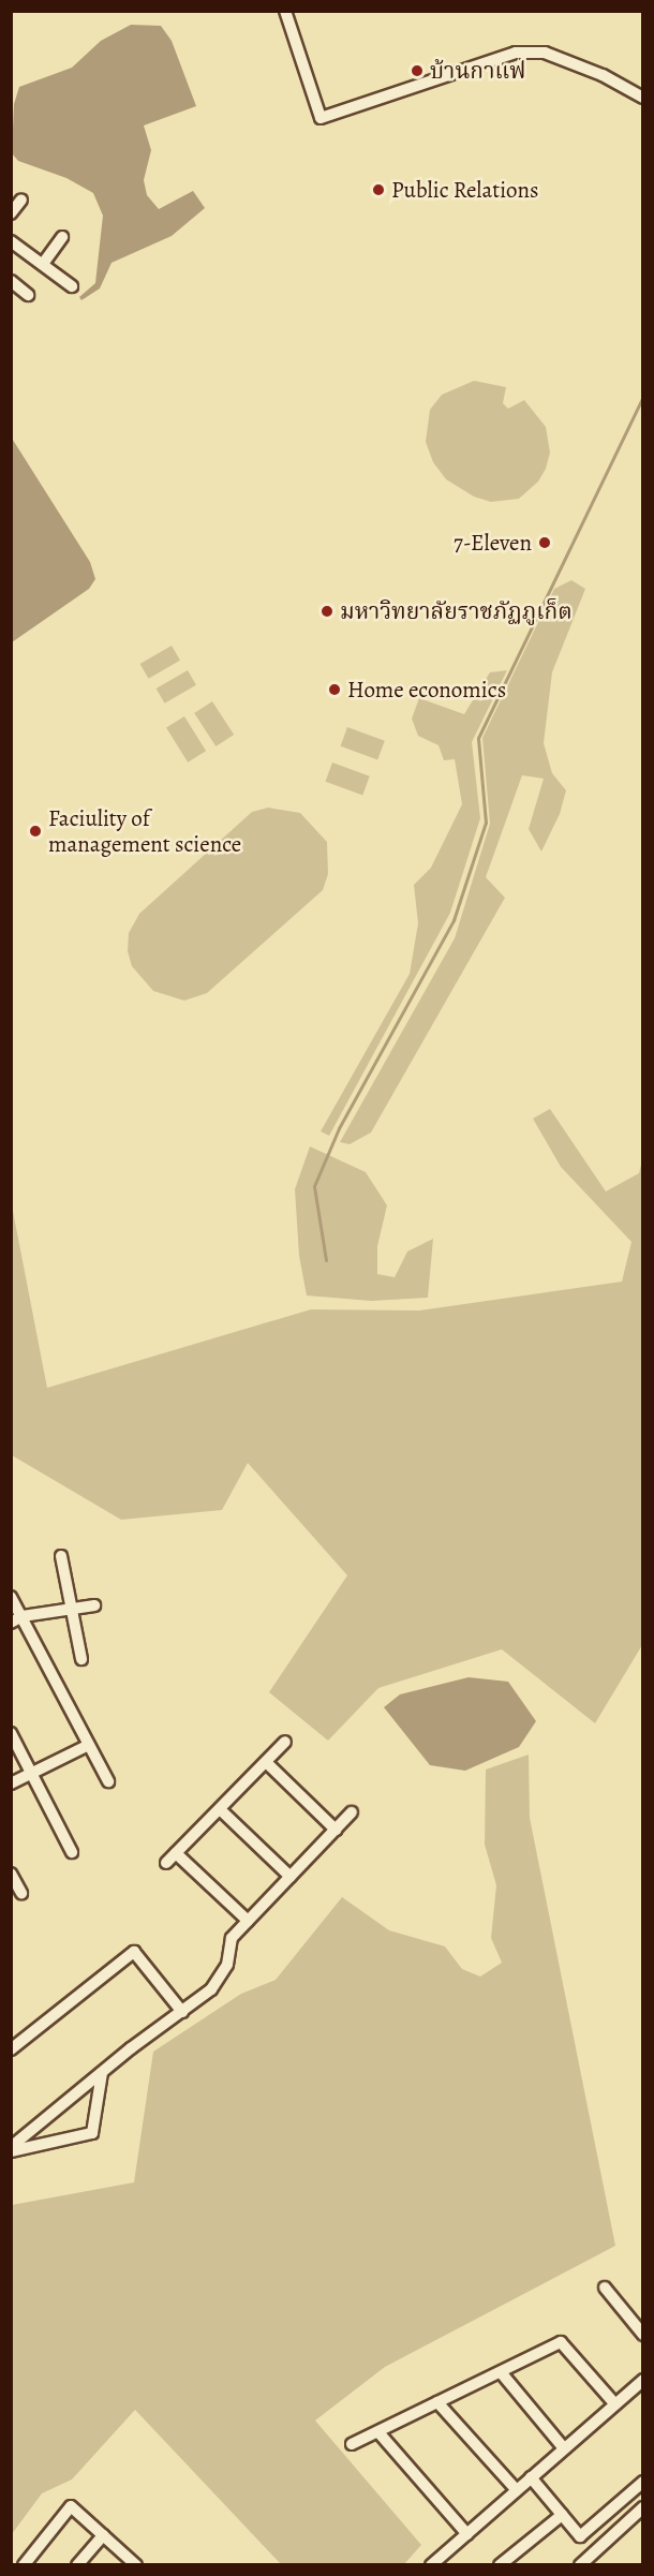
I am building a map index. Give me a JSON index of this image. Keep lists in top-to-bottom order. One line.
{"places":["บ้านกาแฟ","Public Relations","7-Eleven","มหาวิทยาลัยราชภัฏภูเก็ต","Home economics","Faciulity of management science"]}
